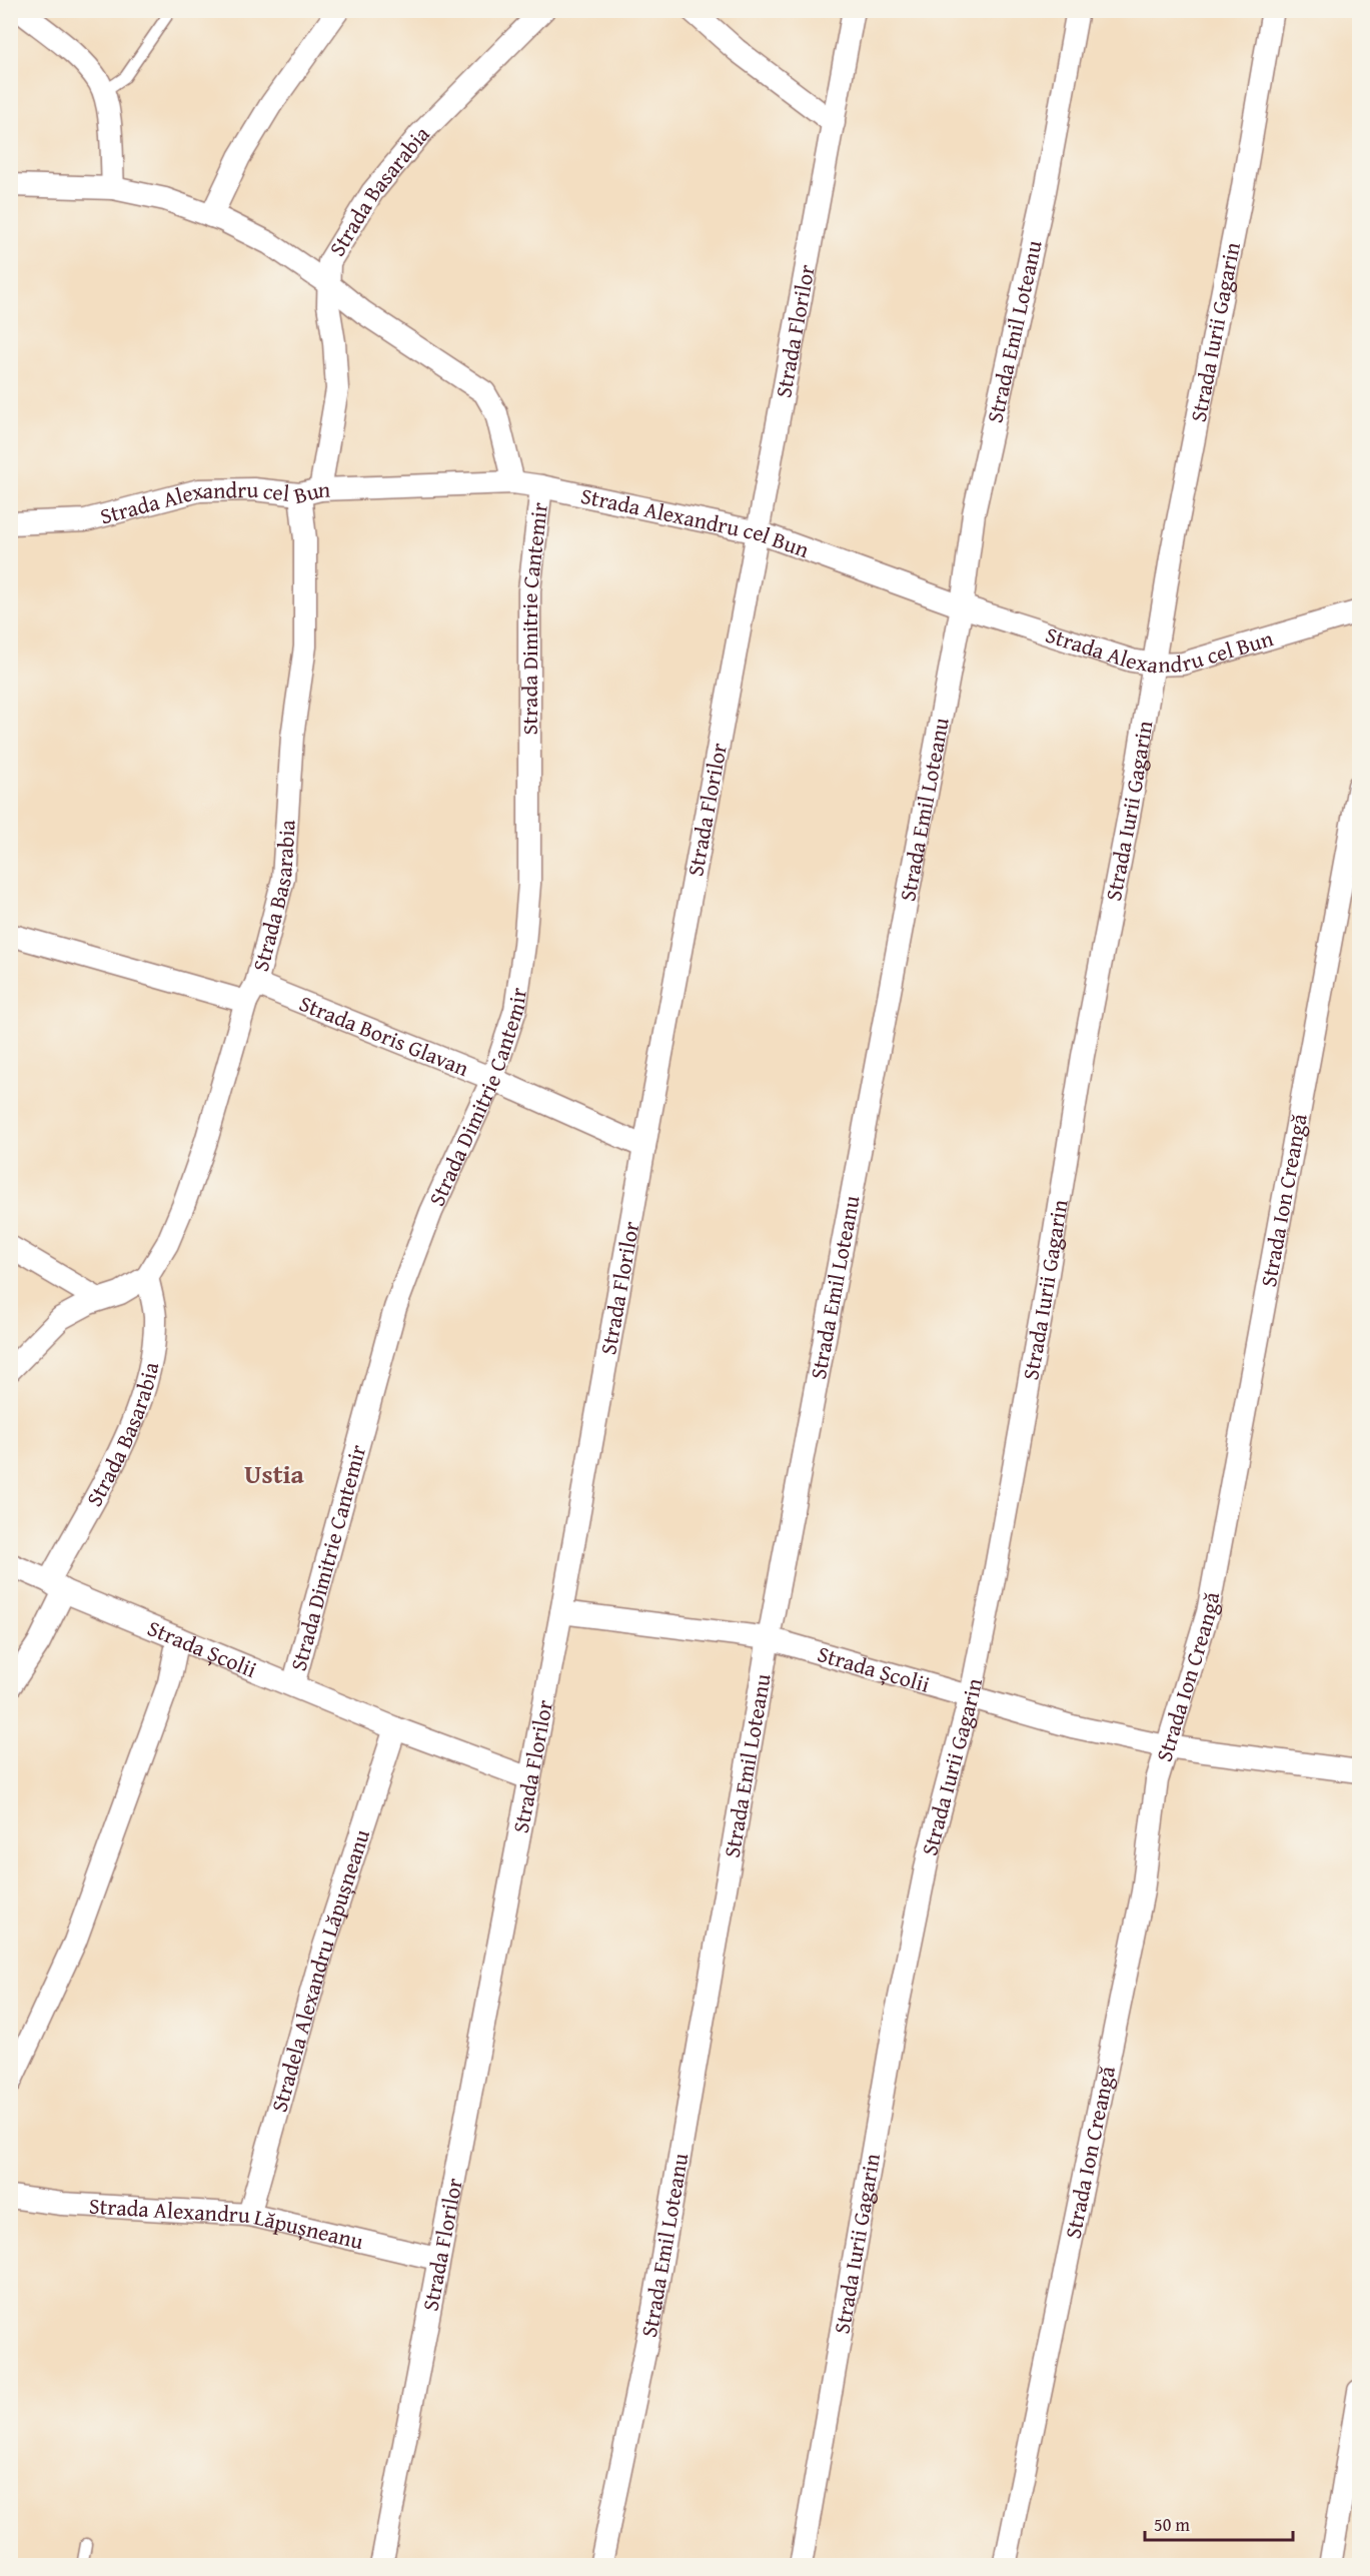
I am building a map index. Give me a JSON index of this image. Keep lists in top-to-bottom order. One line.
{"streets":{"street":["Strada Basarabia","Strada Florilor","Strada Emil Loteanu","Strada Iurii Gagarin","Strada Alexandru cel Bun","Strada Dimitrie Cantemir","Strada Boris Glavan","Strada Ion Creangă","Strada Școlii","Stradela Alexandru Lăpușneanu","Strada Alexandru Lăpușneanu"]},"crossings":[["Strada Basarabia","Strada Alexandru cel Bun"],["Strada Basarabia","Strada Boris Glavan"],["Strada Basarabia","Strada Școlii"],["Strada Florilor","Strada Alexandru cel Bun"],["Strada Florilor","Strada Boris Glavan"],["Strada Florilor","Strada Școlii"],["Strada Florilor","Strada Alexandru Lăpușneanu"],["Strada Emil Loteanu","Strada Alexandru cel Bun"],["Strada Emil Loteanu","Strada Școlii"],["Strada Iurii Gagarin","Strada Alexandru cel Bun"],["Strada Iurii Gagarin","Strada Școlii"],["Strada Alexandru cel Bun","Strada Dimitrie Cantemir"],["Strada Dimitrie Cantemir","Strada Boris Glavan"],["Strada Dimitrie Cantemir","Strada Școlii"],["Strada Ion Creangă","Strada Școlii"],["Strada Școlii","Stradela Alexandru Lăpușneanu"],["Stradela Alexandru Lăpușneanu","Strada Alexandru Lăpușneanu"]],"districts":["Ustia"],"scale_bar":"50 m"}
